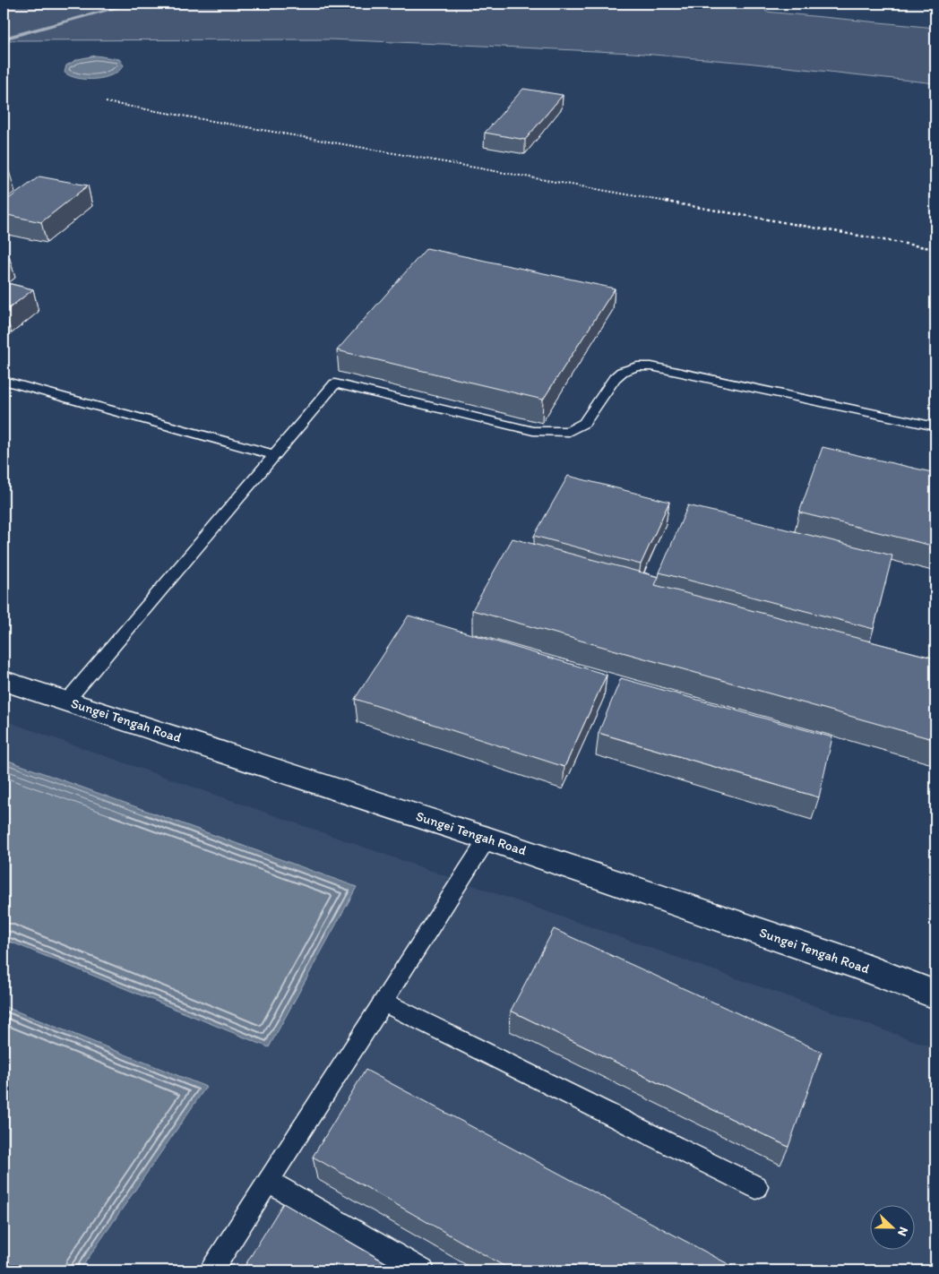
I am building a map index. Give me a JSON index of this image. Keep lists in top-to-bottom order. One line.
{"streets":{"street":["Sungei Tengah Road"]},"north":"right"}
